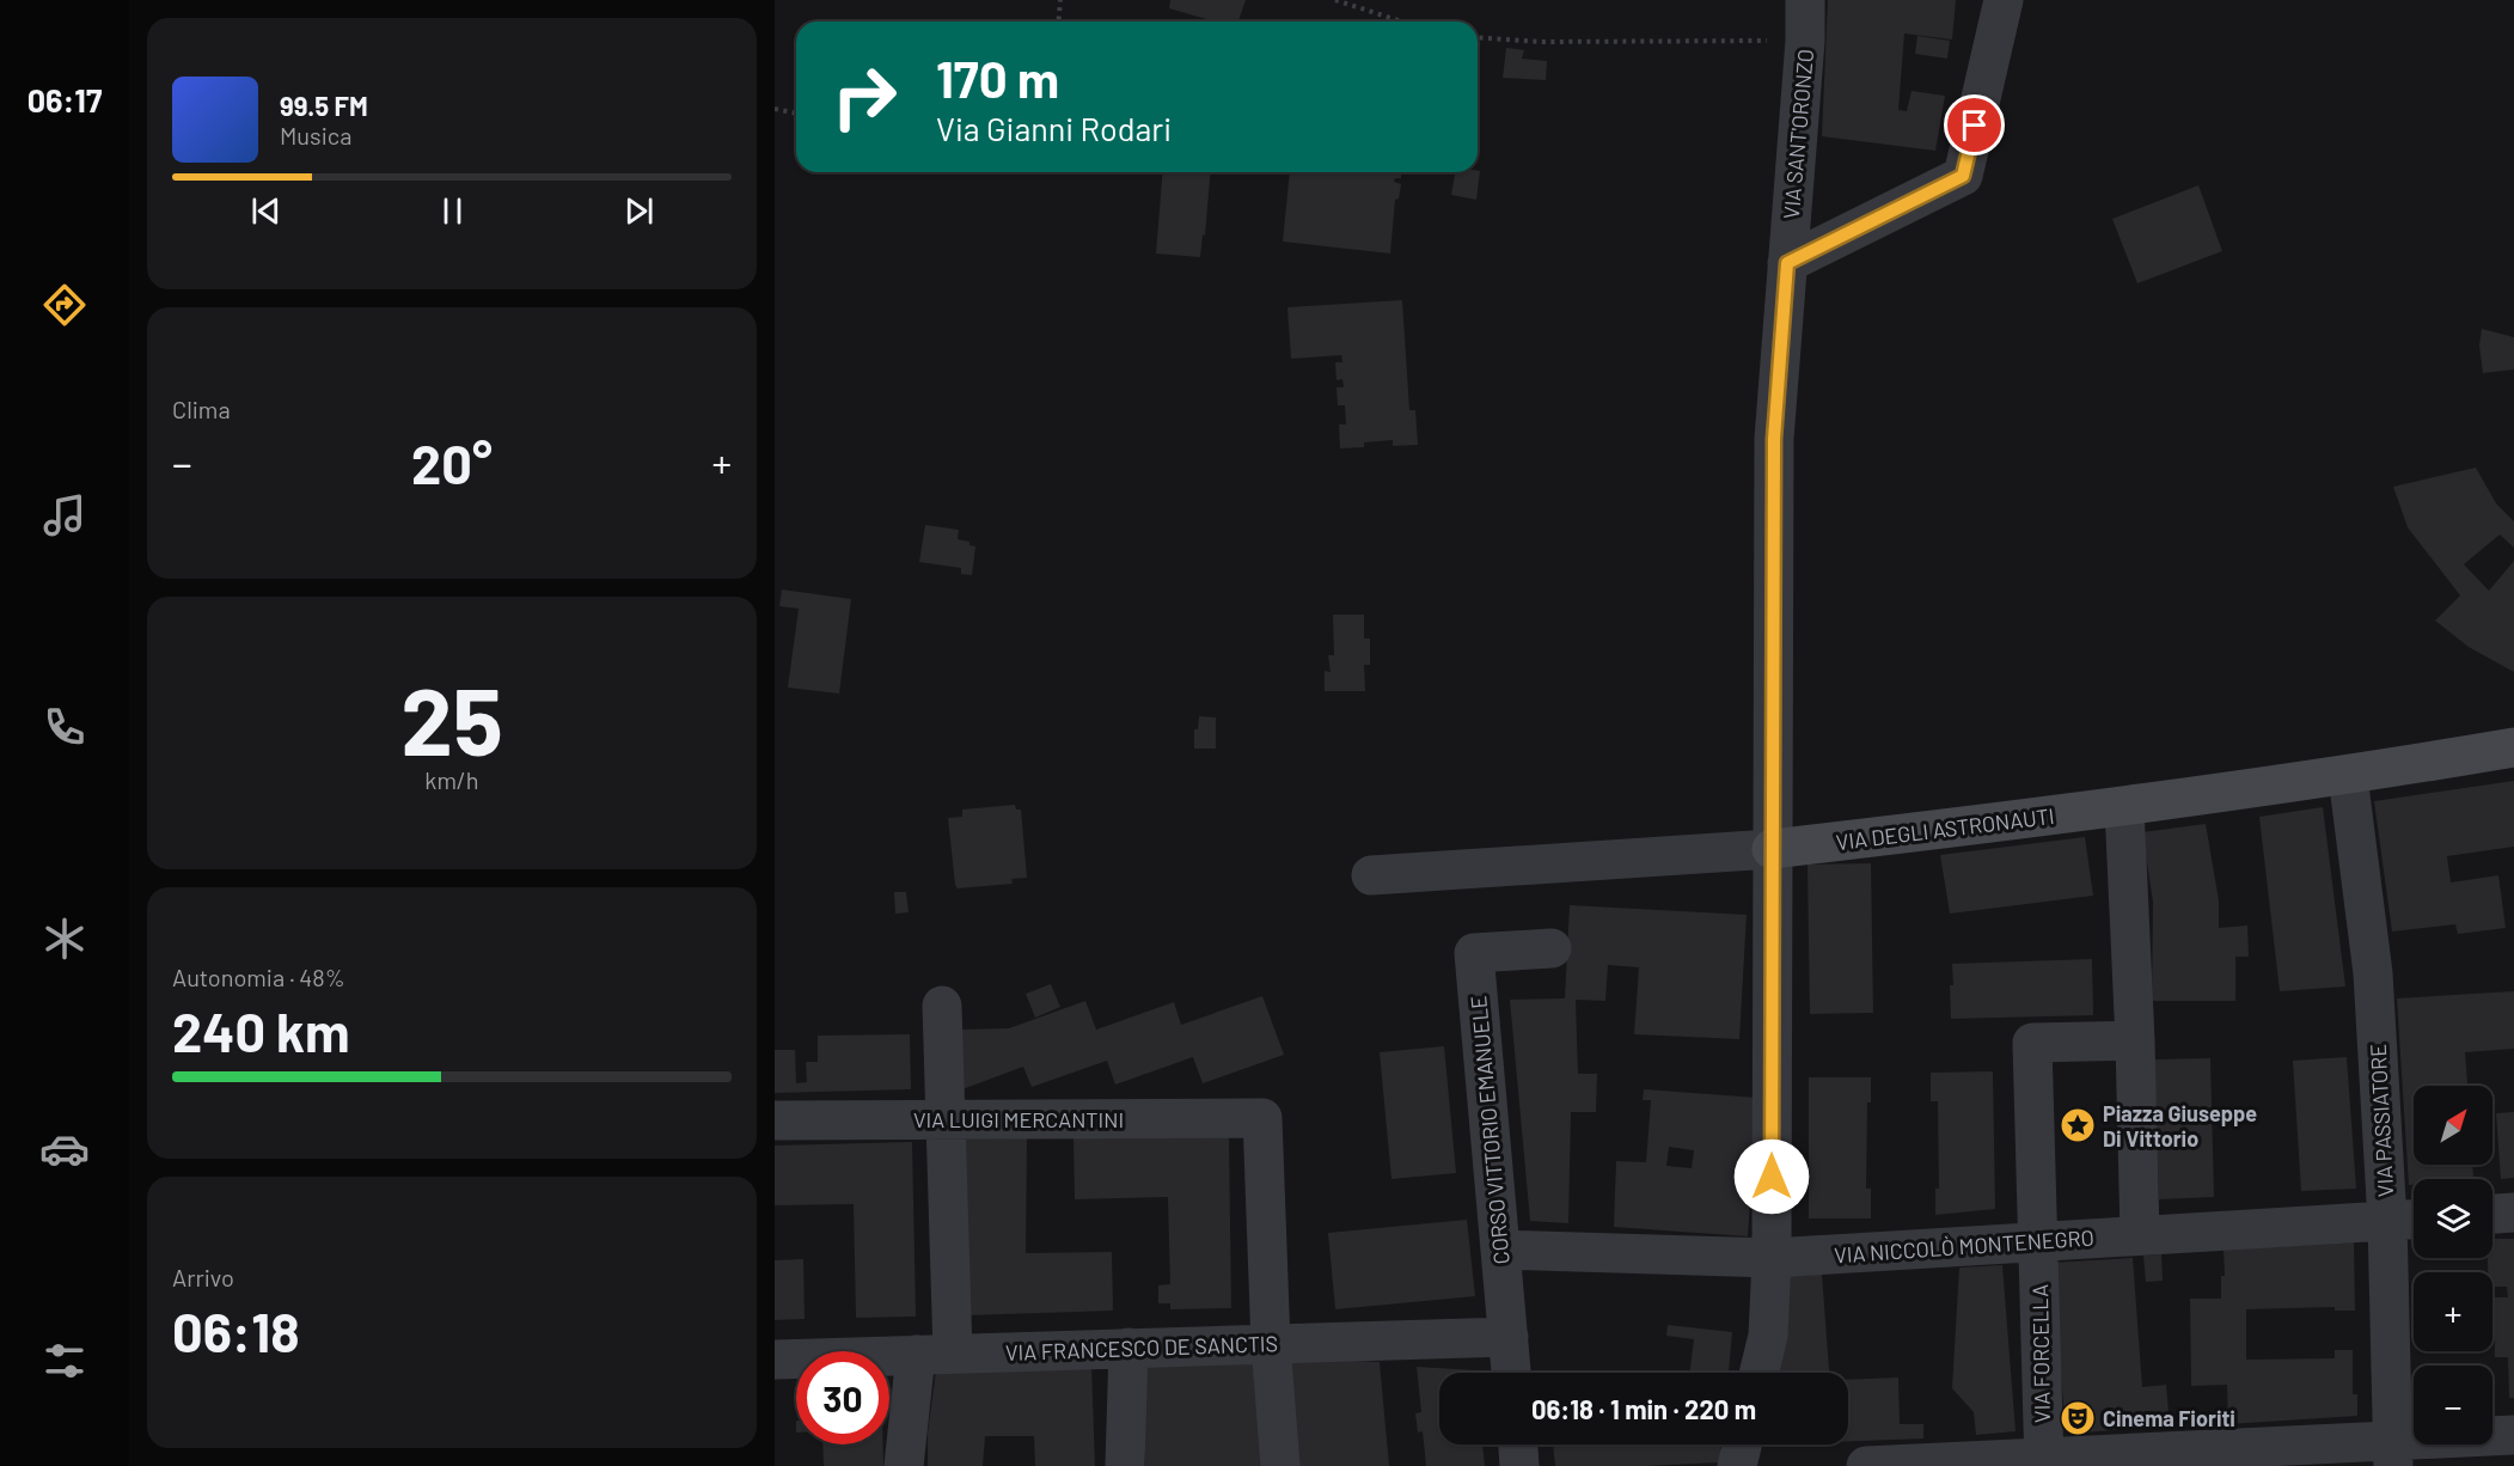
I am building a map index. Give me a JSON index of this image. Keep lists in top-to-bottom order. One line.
{"streets":{"street":["VIA SANT'ORONZO","VIA DEGLI ASTRONAUTI","VIA LUIGI MERCANTINI","VIA PASSIATORE","CORSO VITTORIO EMANUELE","VIA NICCOLÒ MONTENEGRO","VIA FRANCESCO DE SANCTIS","VIA FORCELLA"]},"crossings":[["VIA SANT'ORONZO","VIA DEGLI ASTRONAUTI"],["VIA SANT'ORONZO","VIA NICCOLÒ MONTENEGRO"],["VIA DEGLI ASTRONAUTI","VIA PASSIATORE"],["VIA LUIGI MERCANTINI","VIA FRANCESCO DE SANCTIS"],["VIA PASSIATORE","VIA NICCOLÒ MONTENEGRO"],["CORSO VITTORIO EMANUELE","VIA NICCOLÒ MONTENEGRO"],["CORSO VITTORIO EMANUELE","VIA FRANCESCO DE SANCTIS"],["VIA NICCOLÒ MONTENEGRO","VIA FORCELLA"]],"places":{"place":["Piazza Giuseppe Di Vittorio"],"theatre":["Cinema Fioriti"]},"north":"top right","page":{"tabs":"06:17","turn":["170 m","Via Gianni Rodari"],"song":["99.5 FM","Musica"],"tile":["Clima",["25","km/h"],["Autonomia · 48%","240 km"],["Arrivo","06:18"]],"heat":["−","20°","+"],"map_buttons":["+","−"],"limit":"30","trip":"06:18 · 1 min · 220 m"}}
